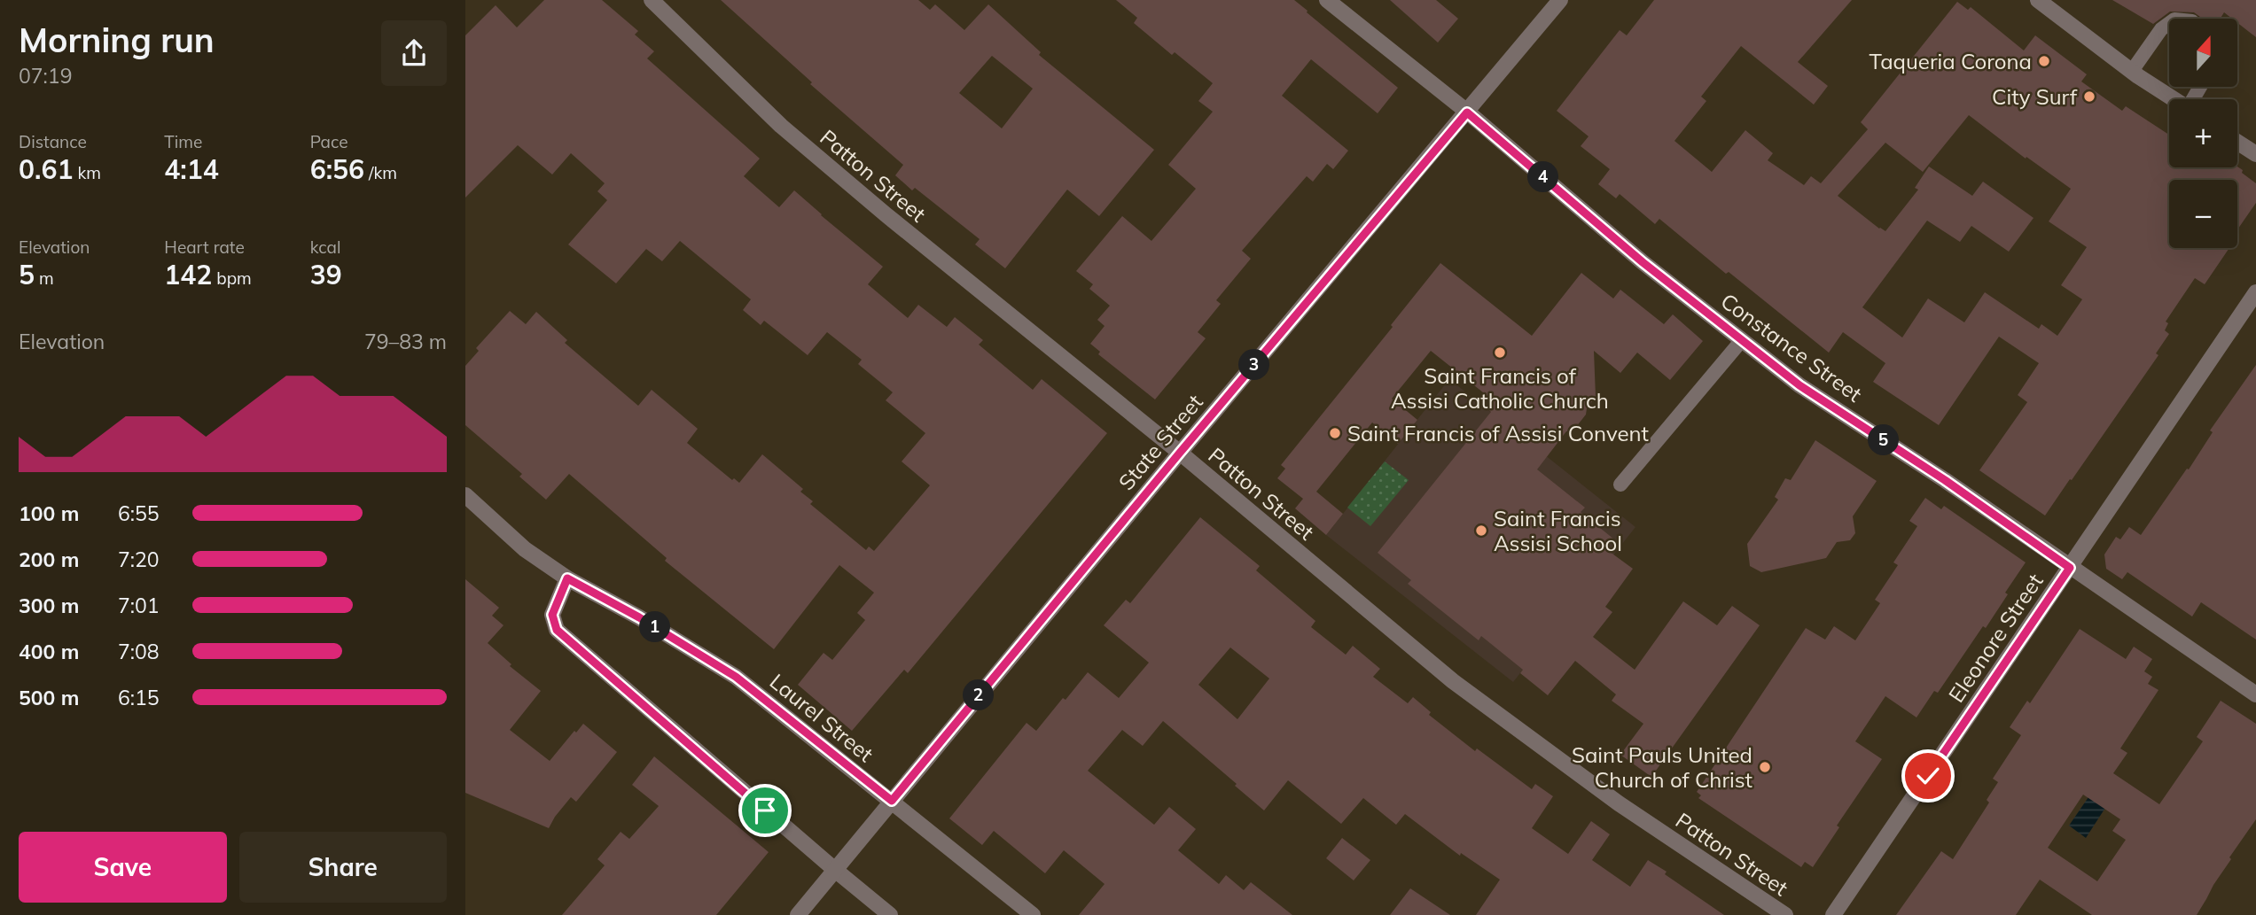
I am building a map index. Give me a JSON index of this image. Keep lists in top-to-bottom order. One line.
{"streets":{"street":["Patton Street","Constance Street","State Street","Eleonore Street","Laurel Street"]},"crossings":[["Patton Street","State Street"],["Constance Street","State Street"],["Constance Street","Eleonore Street"],["State Street","Laurel Street"]],"places":["Taqueria Corona","City Surf","Saint Francis of Assisi Catholic Church","Saint Francis of Assisi Convent","Saint Francis Assisi School","Saint Pauls United Church of Christ"],"north":"top","page":{"heading":["Morning run","07:19"],"map_buttons":["+","−"],"stats":[["Distance","0.61 km"],["Time","4:14"],["Pace","6:56 /km"],["Elevation","5 m"],["Heart rate","142 bpm"],["kcal","39"]],"pins":["4","3","5","1","2"],"chart":["Elevation","79–83 m"],"list":[{"name":"100 m","note":"6:55"},{"name":"200 m","note":"7:20"},{"name":"300 m","note":"7:01"},{"name":"400 m","note":"7:08"},{"name":"500 m","note":"6:15"}],"buttons":["Save","Share"]}}
